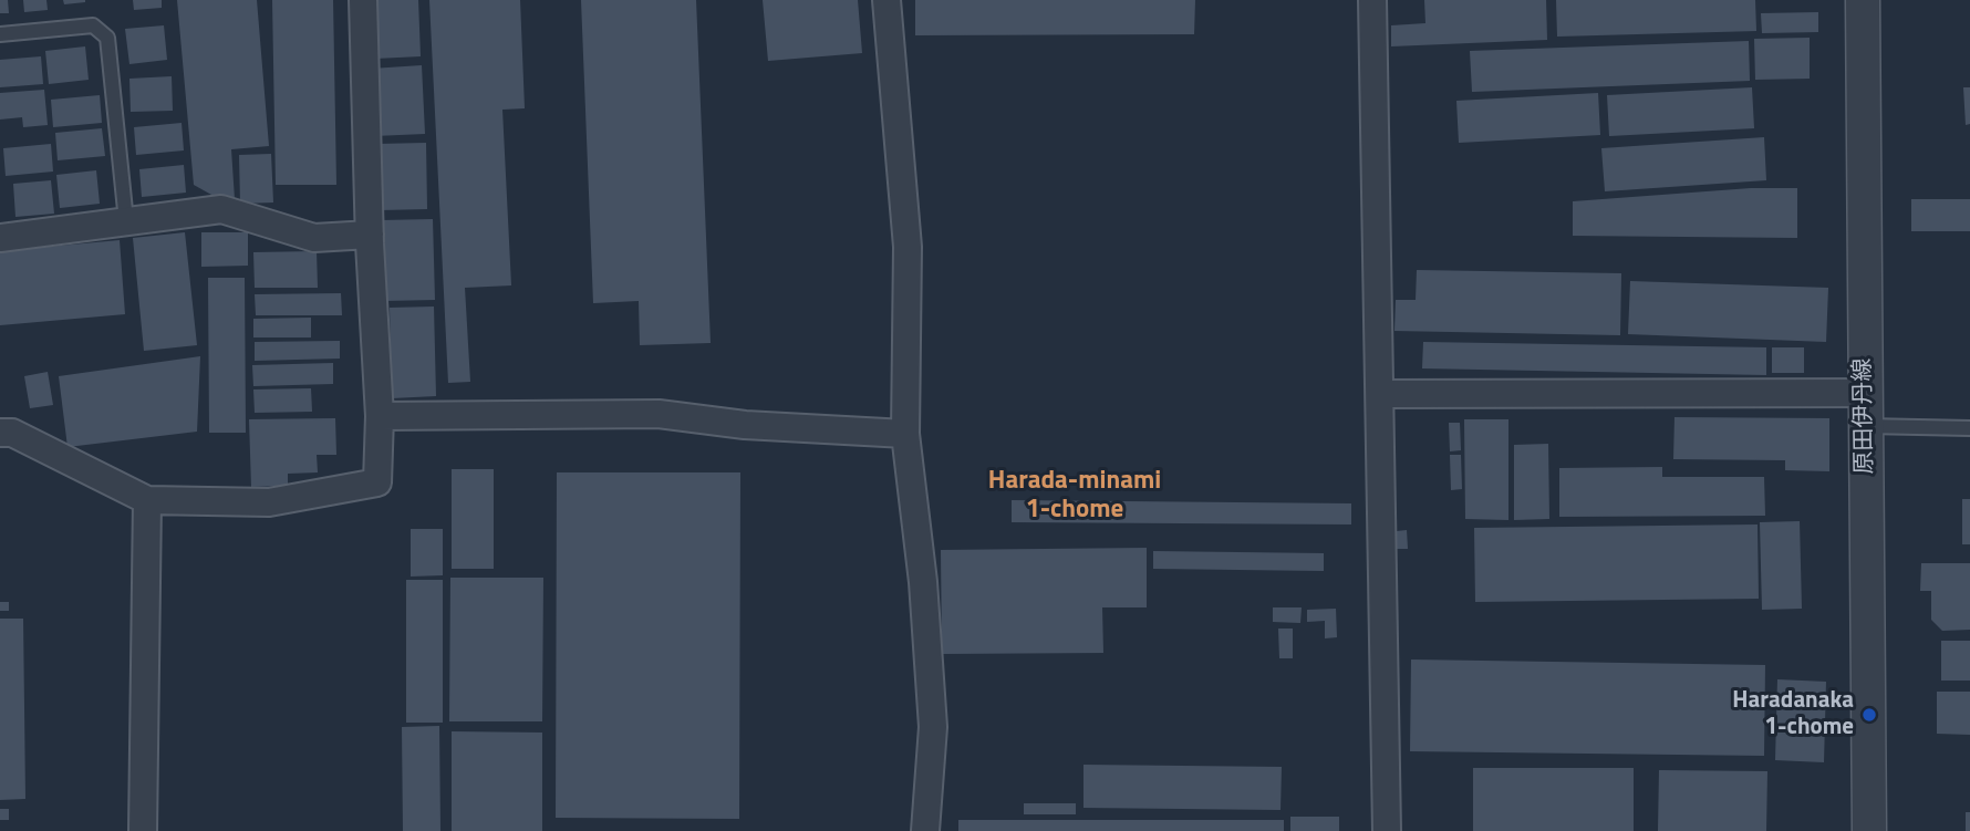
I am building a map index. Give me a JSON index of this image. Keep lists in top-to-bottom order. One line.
{"streets":{"street":["原田伊丹線"]},"districts":["Harada-minami 1-chome"],"places":["Haradanaka 1-chome"]}
